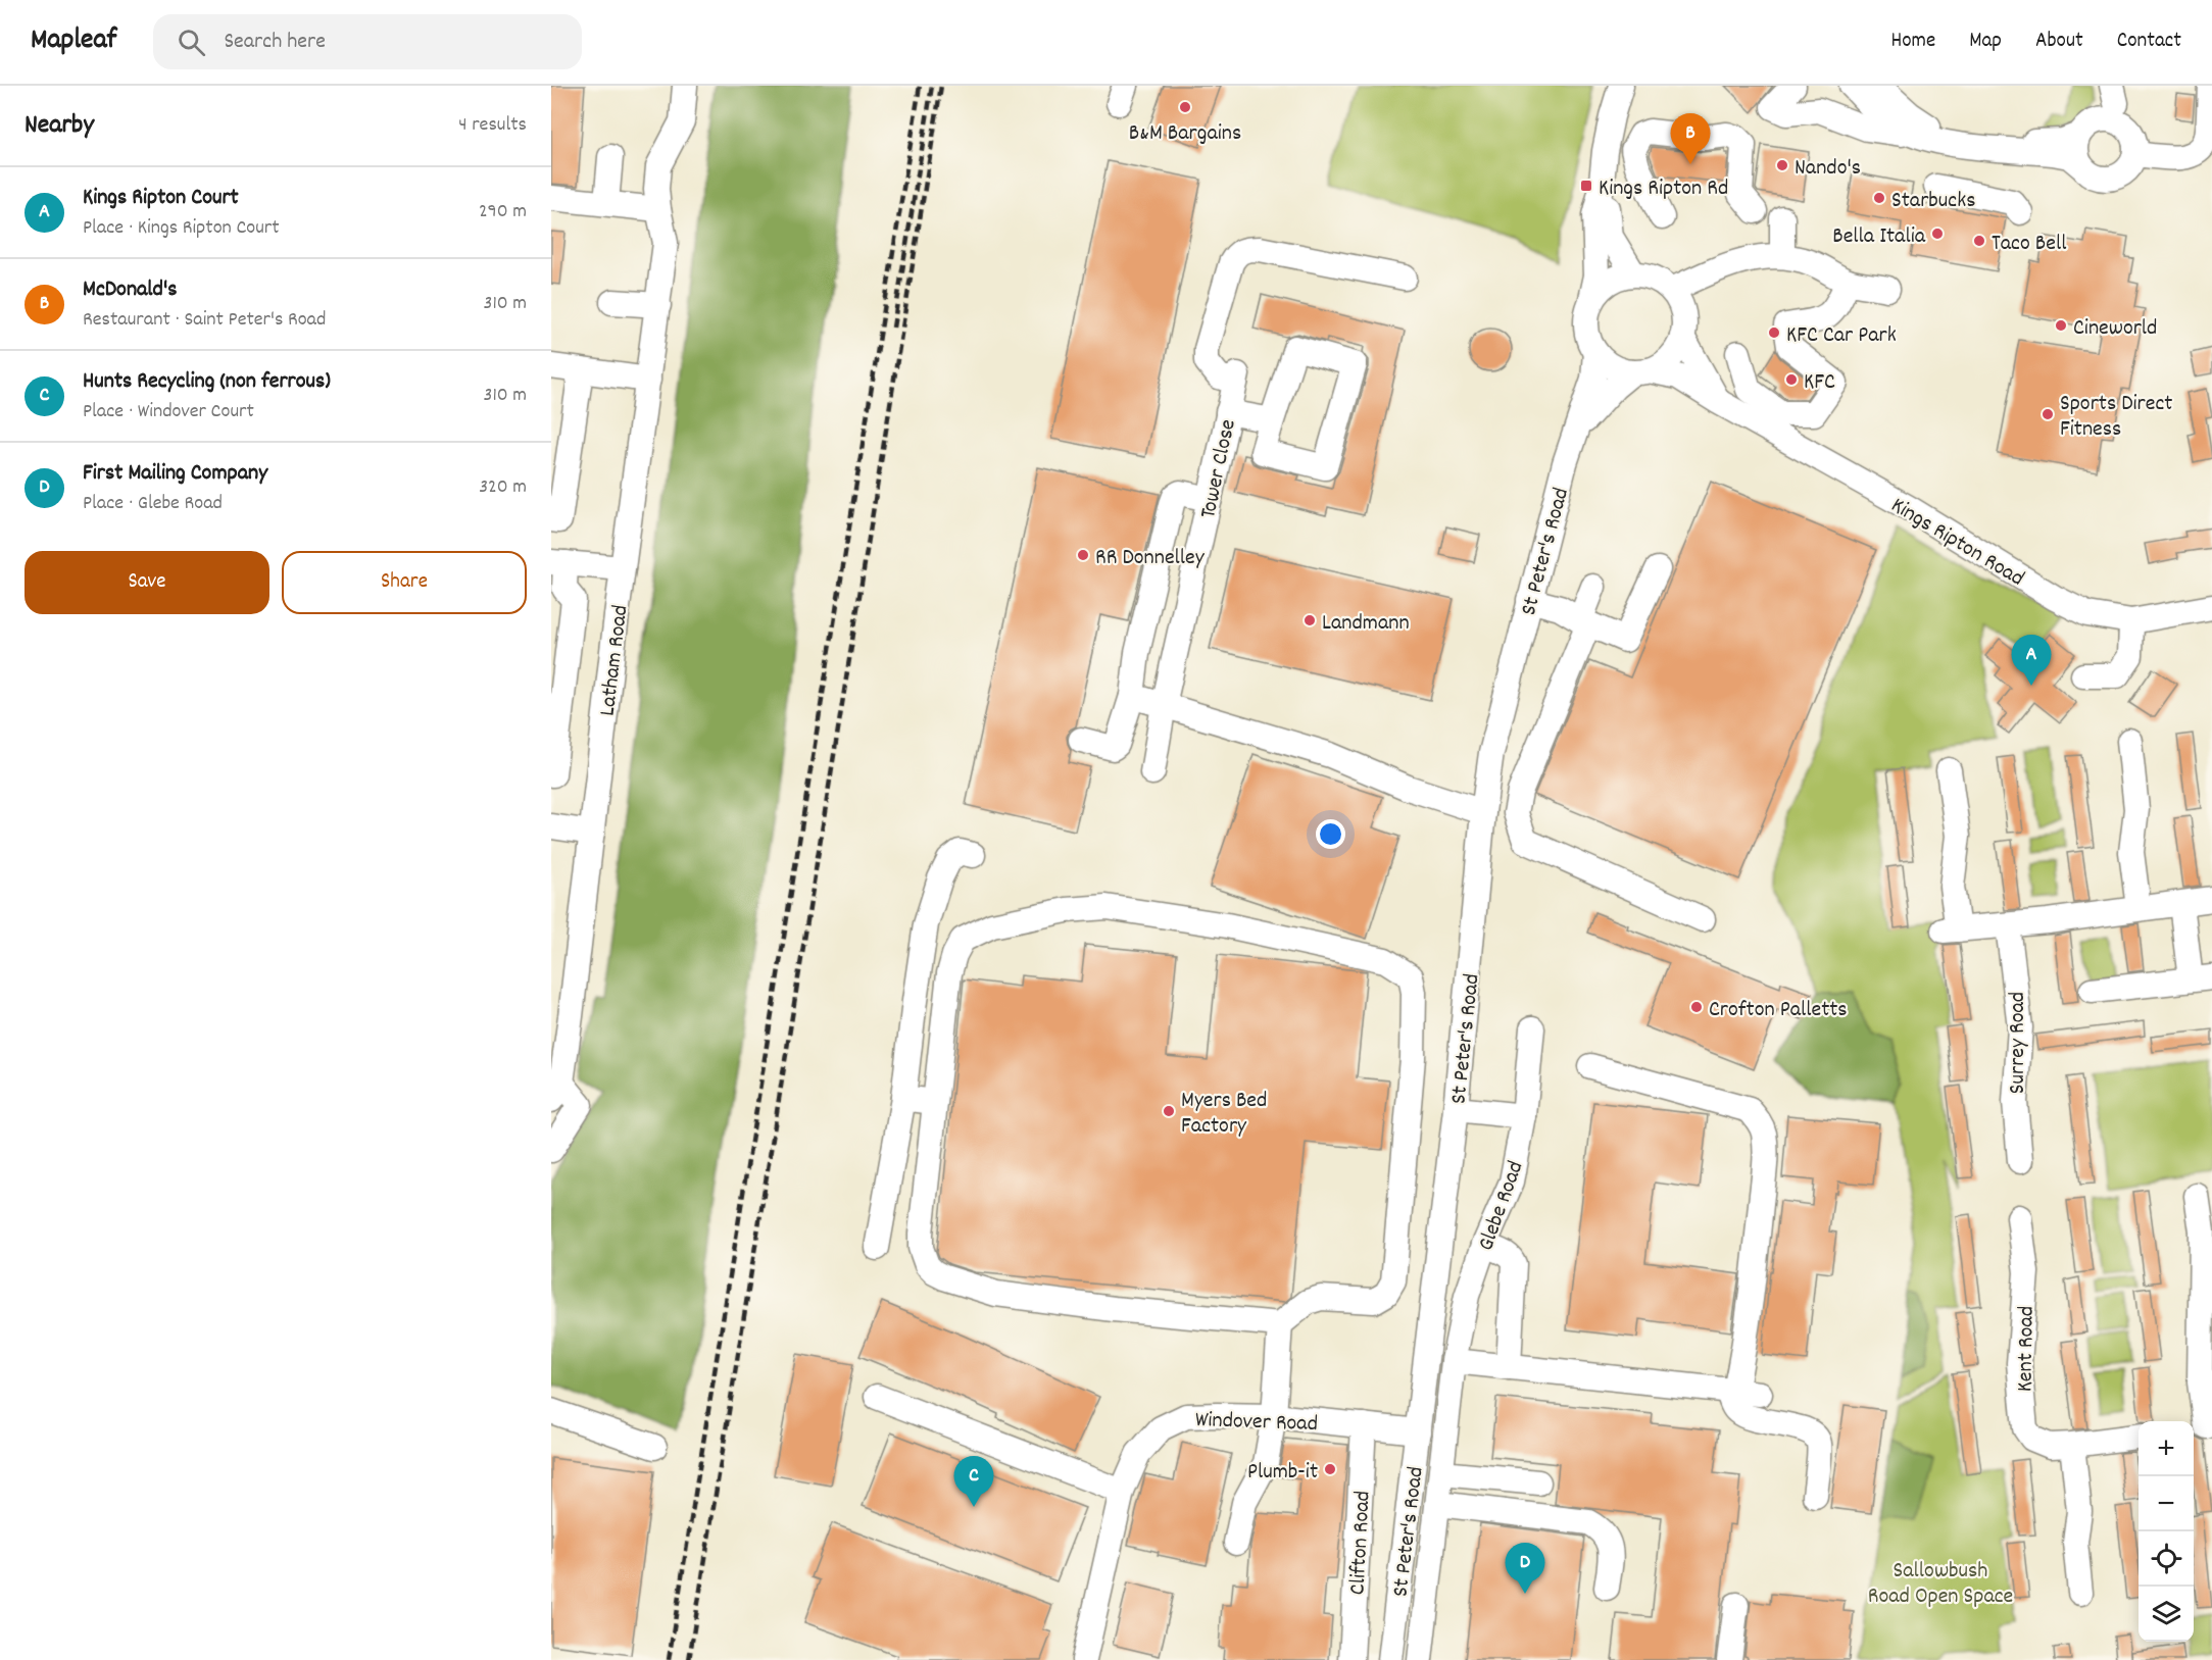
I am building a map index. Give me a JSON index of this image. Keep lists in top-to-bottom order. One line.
{"streets":{"street":["Tower Close","Kings Ripton Road","St Peter's Road","Latham Road","Surrey Road","Glebe Road","Kent Road","Windover Road","Clifton Road"]},"crossings":[["Kings Ripton Road","St Peter's Road"],["St Peter's Road","Windover Road"],["Windover Road","Clifton Road"]],"parks":["Sallowbush Road Open Space"],"places":{"other":["B&M Bargains","Nando's","Starbucks","Bella Italia","Taco Bell","Cineworld","KFC Car Park","KFC","Sports Direct Fitness","RR Donnelley","Landmann","Crofton Palletts","Myers Bed Factory","Plumb-it"],"transit":["Kings Ripton Rd"]},"page":{"header":"Mapleaf","search":"Search here","nav":["Home","Map","About","Contact"],"heading":["Nearby","4 results"],"pins":["B","A","C","D"],"list":[{"mark":"A","name":"Kings Ripton Court","note":"Place · Kings Ripton Court","value":"290 m"},{"mark":"B","name":"McDonald's","note":"Restaurant · Saint Peter's Road","value":"310 m"},{"mark":"C","name":"Hunts Recycling (non ferrous)","note":"Place · Windover Court","value":"310 m"},{"mark":"D","name":"First Mailing Company","note":"Place · Glebe Road","value":"320 m"}],"buttons":["Save","Share"],"map_buttons":["+","−"]}}
